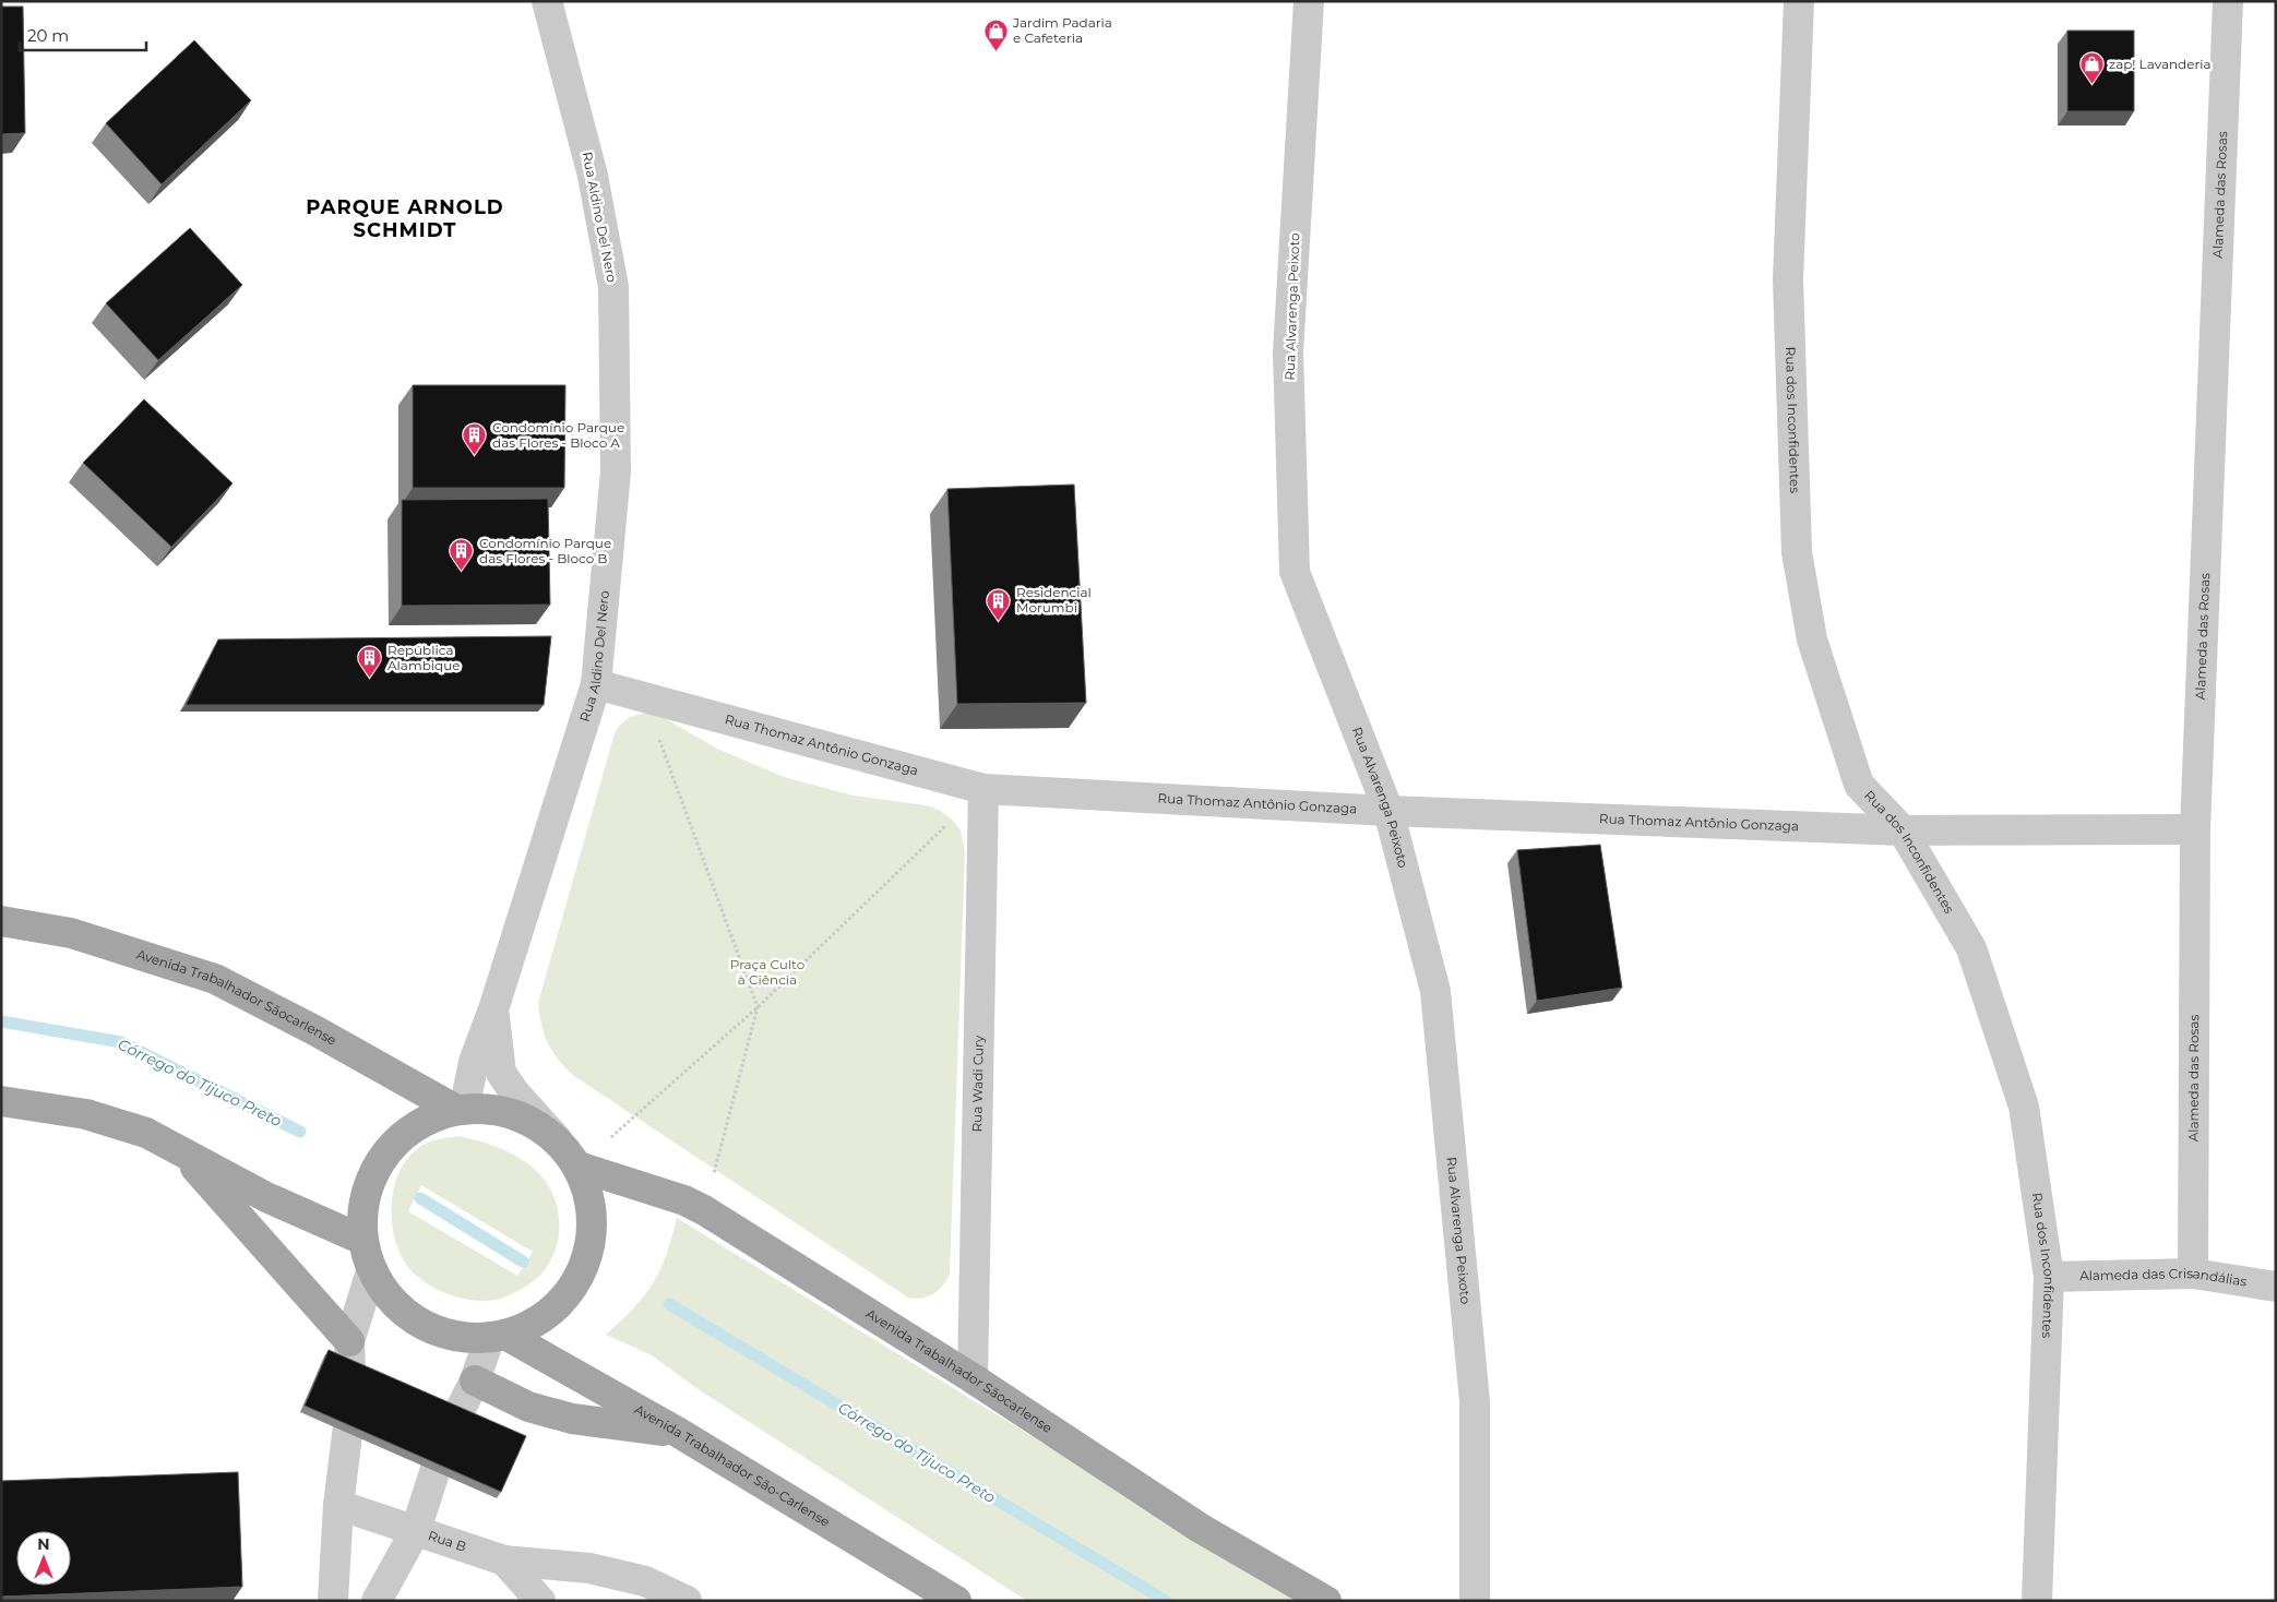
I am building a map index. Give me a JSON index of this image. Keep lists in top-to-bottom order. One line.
{"streets":{"main road":["Avenida Trabalhador Sãocarlense","Avenida Trabalhador São-Carlense"],"street":["Alameda das Rosas","Rua Aldino Del Nero","Rua Alvarenga Peixoto","Rua dos Inconfidentes","Rua Thomaz Antônio Gonzaga","Rua Wadi Cury","Alameda das Crisandálias","Rua B"]},"crossings":[["Alameda das Rosas","Rua Thomaz Antônio Gonzaga"],["Alameda das Rosas","Alameda das Crisandálias"],["Rua Aldino Del Nero","Rua Thomaz Antônio Gonzaga"],["Rua Aldino Del Nero","Avenida Trabalhador Sãocarlense"],["Rua Alvarenga Peixoto","Rua Thomaz Antônio Gonzaga"],["Rua dos Inconfidentes","Rua Thomaz Antônio Gonzaga"],["Rua dos Inconfidentes","Alameda das Crisandálias"],["Rua Thomaz Antônio Gonzaga","Rua Wadi Cury"],["Avenida Trabalhador Sãocarlense","Rua Wadi Cury"]],"districts":["PARQUE ARNOLD SCHMIDT"],"water":["Córrego do Tijuco Preto"],"parks":["Praça Culto à Ciência"],"places":{"shop":["Jardim Padaria e Cafeteria","zap! Lavanderia"],"building":["Condomínio Parque das Flores - Bloco A","Condomínio Parque das Flores - Bloco B","Residencial Morumbi","República Alambique"]},"scale_bar":"20 m","north":"top"}
